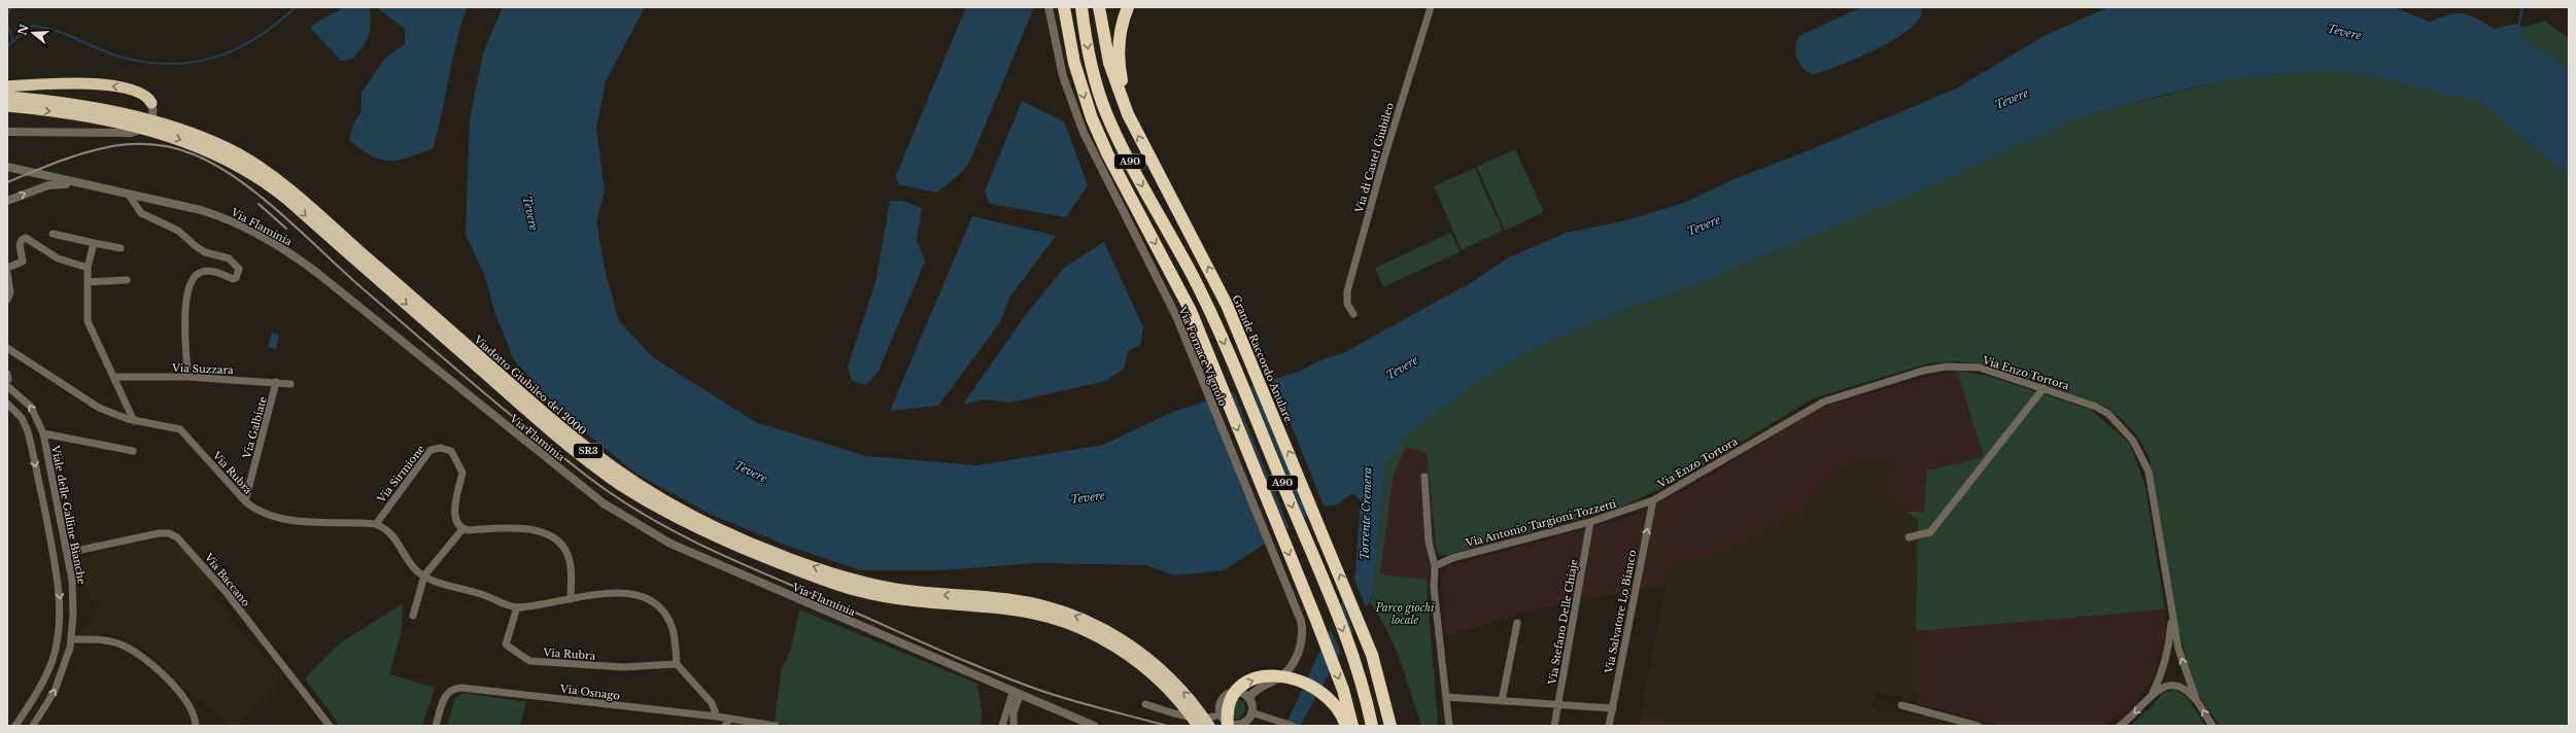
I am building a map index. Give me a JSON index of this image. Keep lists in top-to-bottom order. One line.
{"streets":{"highway":["A90","Grande Raccordo Anulare","Viadotto Giubileo del 2000","SR3"],"street":["Via di Castel Giubileo","Via Flaminia","Via Fornace Vignolo","Via Suzzara","Via Enzo Tortora","Via Galbiate","Via Rubra","Via Sirmione","Viale delle Galline Bianche","Via Antonio Targioni Tozzetti","Via Baccano","Via Salvatore Lo Bianco","Via Stefano Delle Chiaje","Via Osnago"]},"crossings":[["Via Suzzara","Via Galbiate"],["Via Enzo Tortora","Via Antonio Targioni Tozzetti"],["Via Enzo Tortora","Via Salvatore Lo Bianco"],["Via Galbiate","Via Rubra"],["Via Rubra","Via Sirmione"],["Viale delle Galline Bianche","Via Baccano"],["Via Antonio Targioni Tozzetti","Via Salvatore Lo Bianco"],["Via Antonio Targioni Tozzetti","Via Stefano Delle Chiaje"]],"one_way":["Via Salvatore Lo Bianco"],"water":["Tevere","Torrente Cremera"],"parks":["Parco giochi locale"],"north":"left"}
